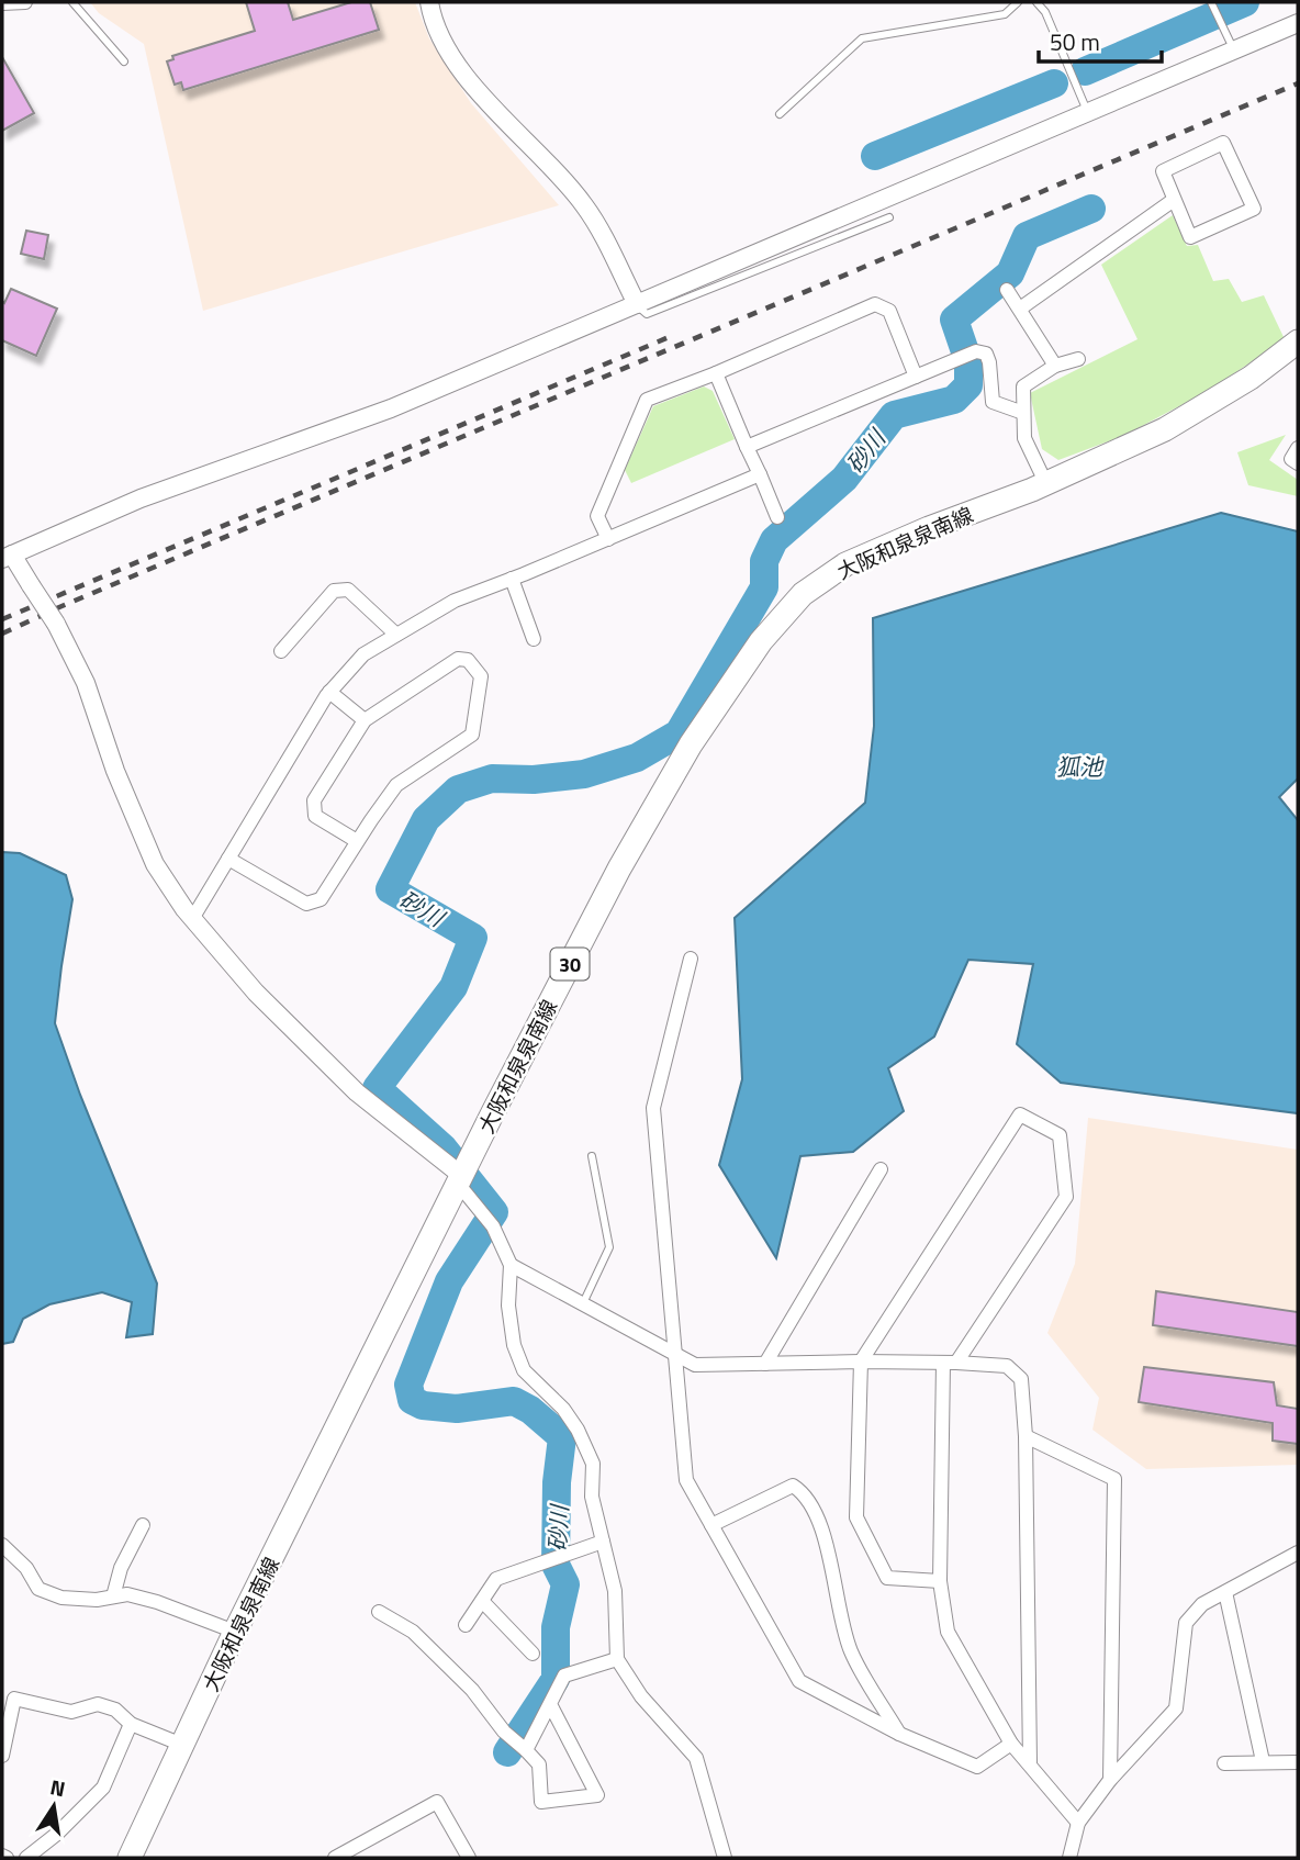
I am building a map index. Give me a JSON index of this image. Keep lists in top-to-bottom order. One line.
{"streets":{"main road":["大阪和泉泉南線","30"]},"water":["砂川","狐池"],"scale_bar":"50 m","north":"top"}
